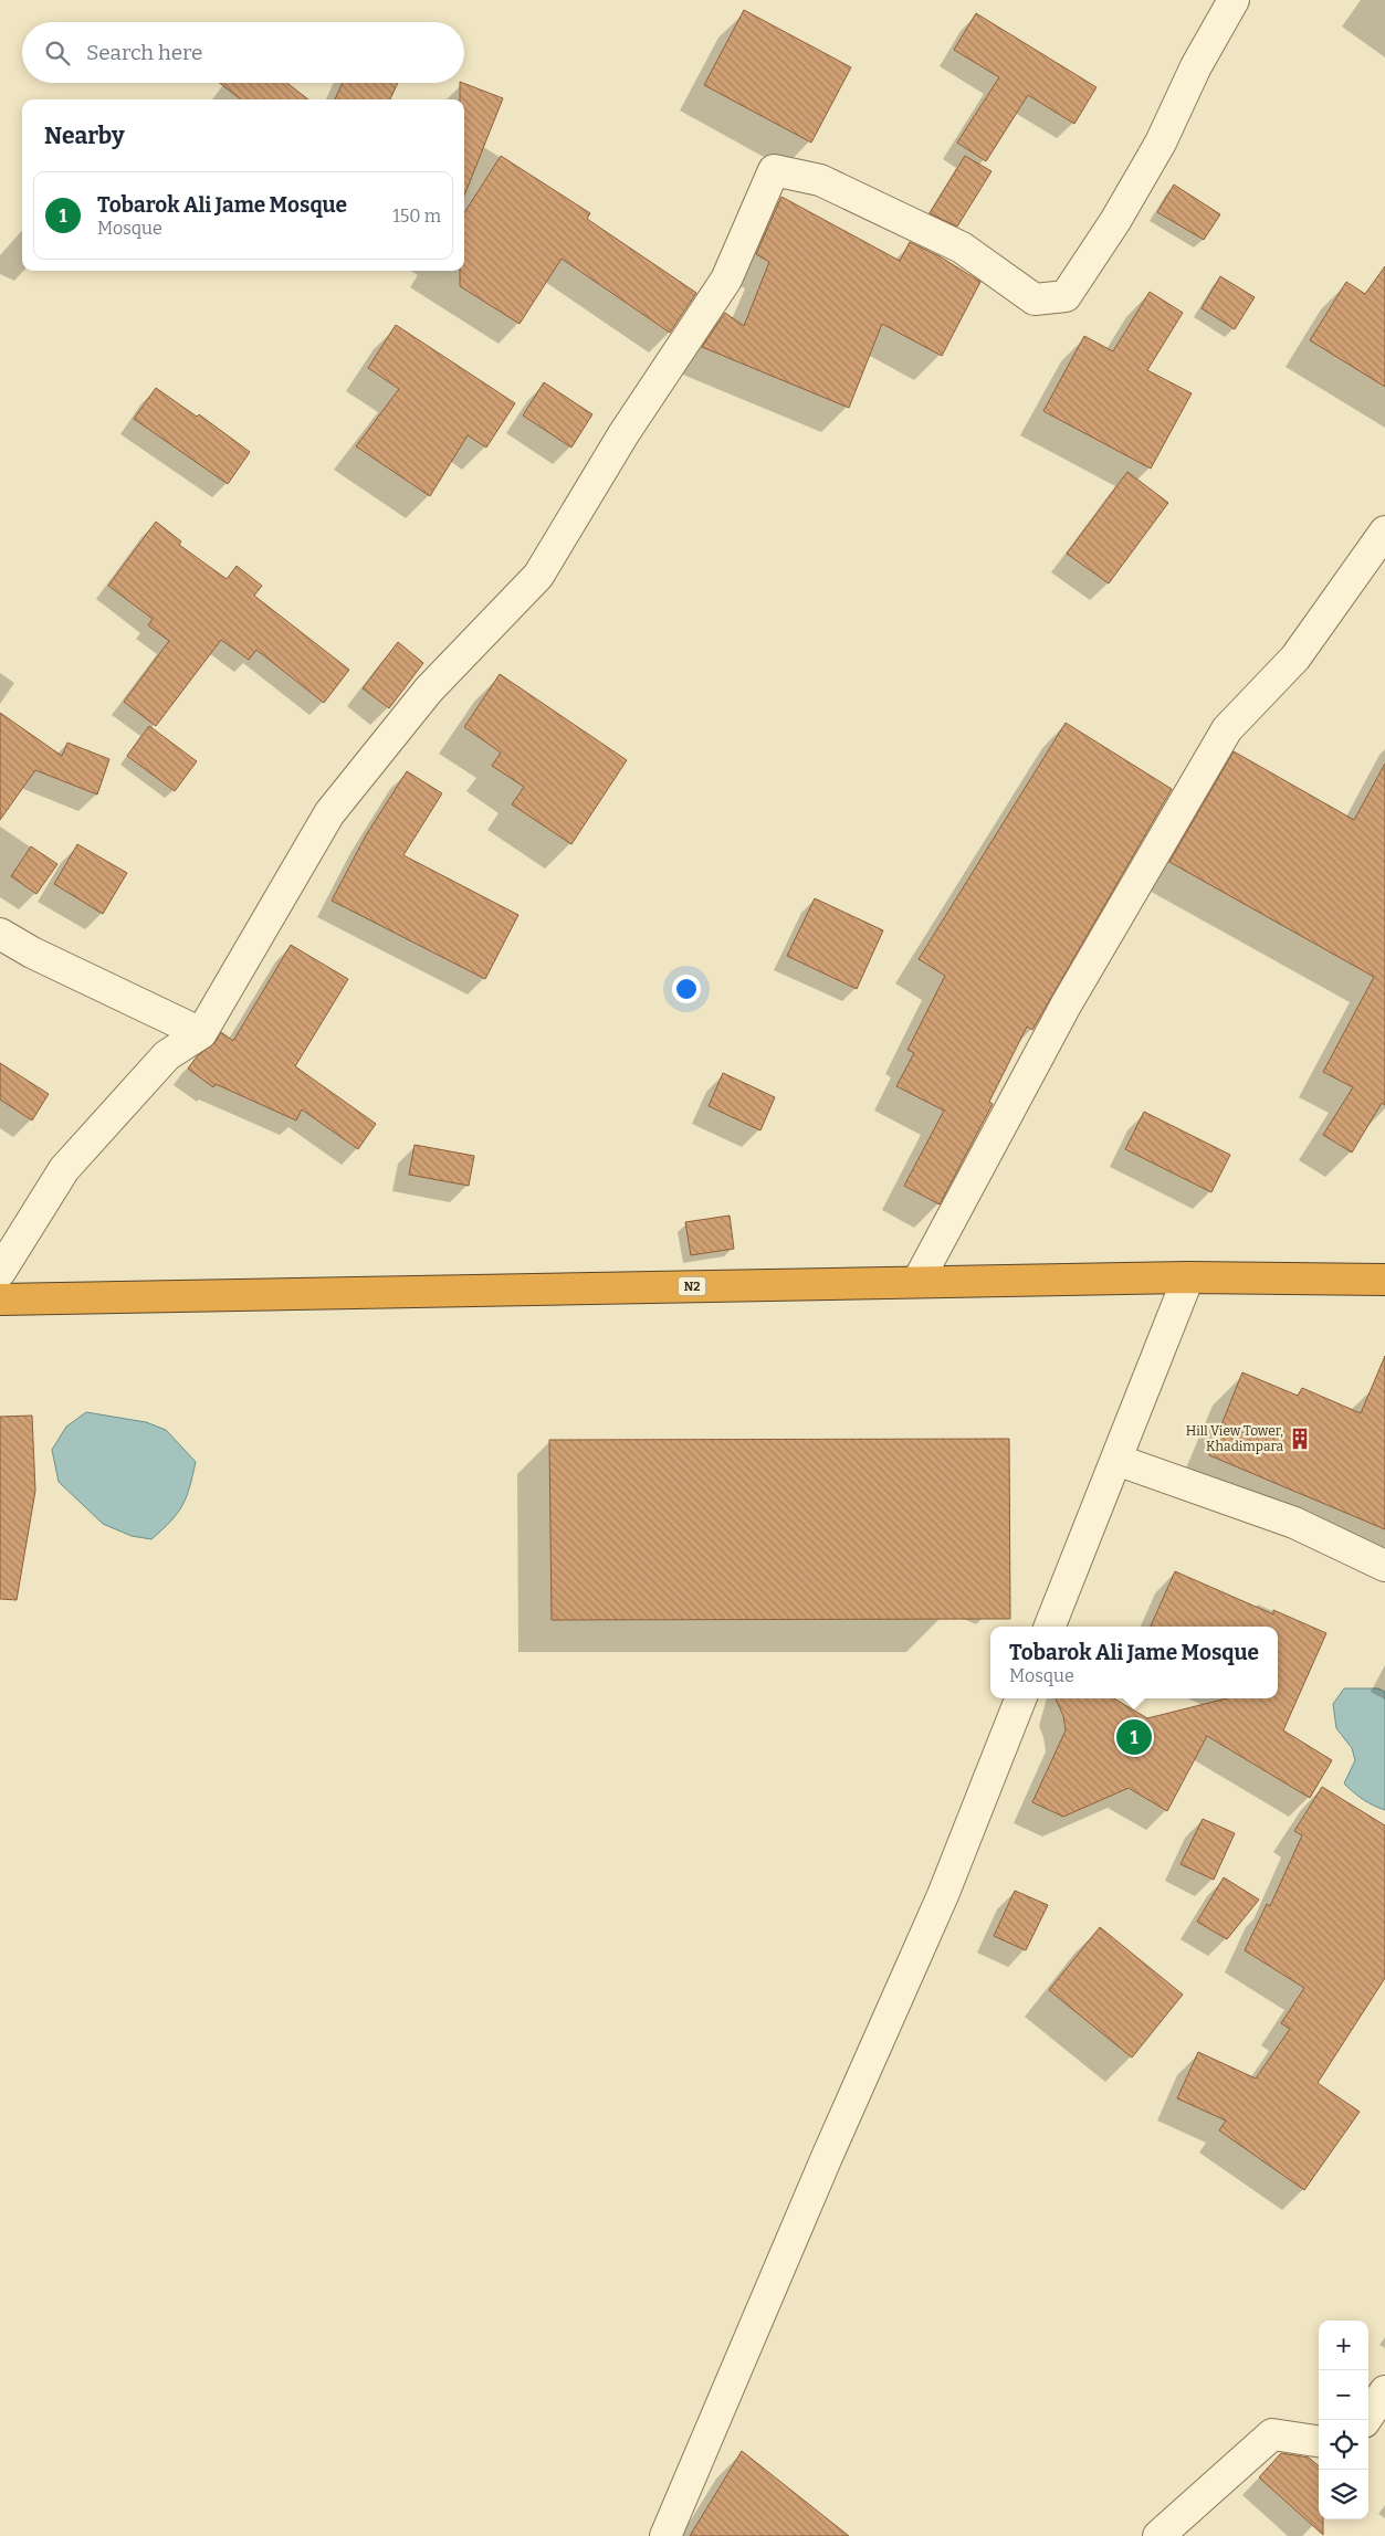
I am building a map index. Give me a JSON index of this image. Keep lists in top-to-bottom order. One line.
{"streets":{"highway":["N2"]},"places":{"building":["Hill View Tower, Khadimpara"]},"page":{"search":"Search here","heading":"Nearby","list":[{"mark":"1","name":"Tobarok Ali Jame Mosque","note":"Mosque","value":"150 m"}],"popup":["Tobarok Ali Jame Mosque","Mosque"],"pins":"1","map_buttons":["+","−"]}}
